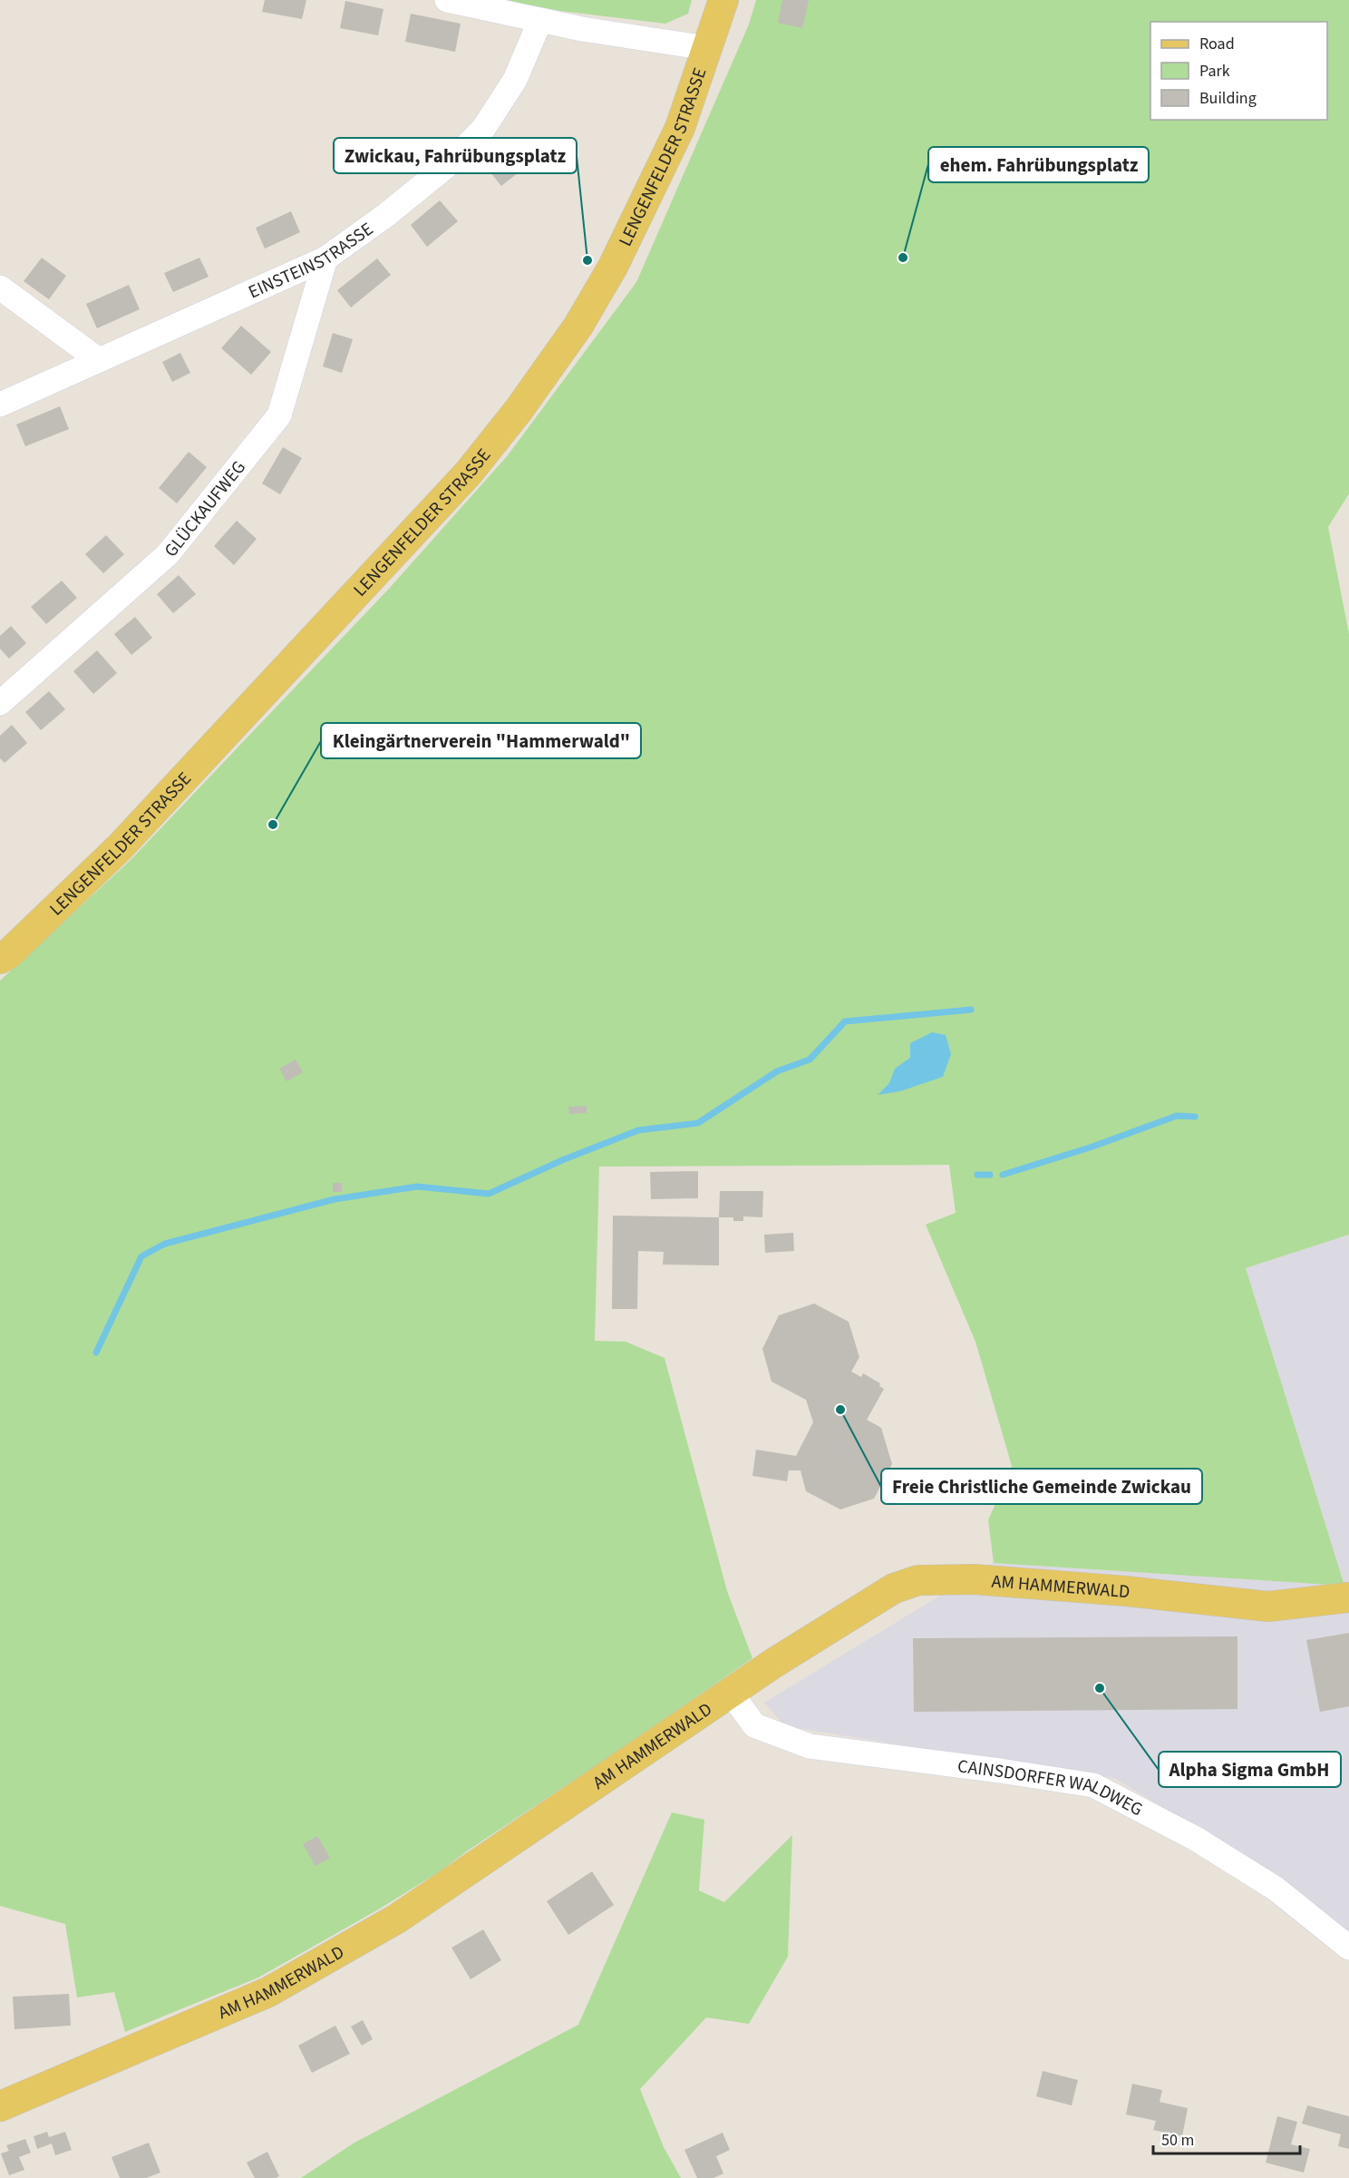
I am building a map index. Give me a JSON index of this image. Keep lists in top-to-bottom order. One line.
{"streets":{"main road":["LENGENFELDER STRASSE","AM HAMMERWALD"],"street":["EINSTEINSTRASSE","GLÜCKAUFWEG","CAINSDORFER WALDWEG"]},"crossings":[["EINSTEINSTRASSE","GLÜCKAUFWEG"],["AM HAMMERWALD","CAINSDORFER WALDWEG"]],"places":["ehem. Fahrübungsplatz","Zwickau, Fahrübungsplatz","Kleingärtnerverein \"Hammerwald\"","Freie Christliche Gemeinde Zwickau","Alpha Sigma GmbH"],"legend":["Road","Park","Building"],"scale_bar":"50 m"}
